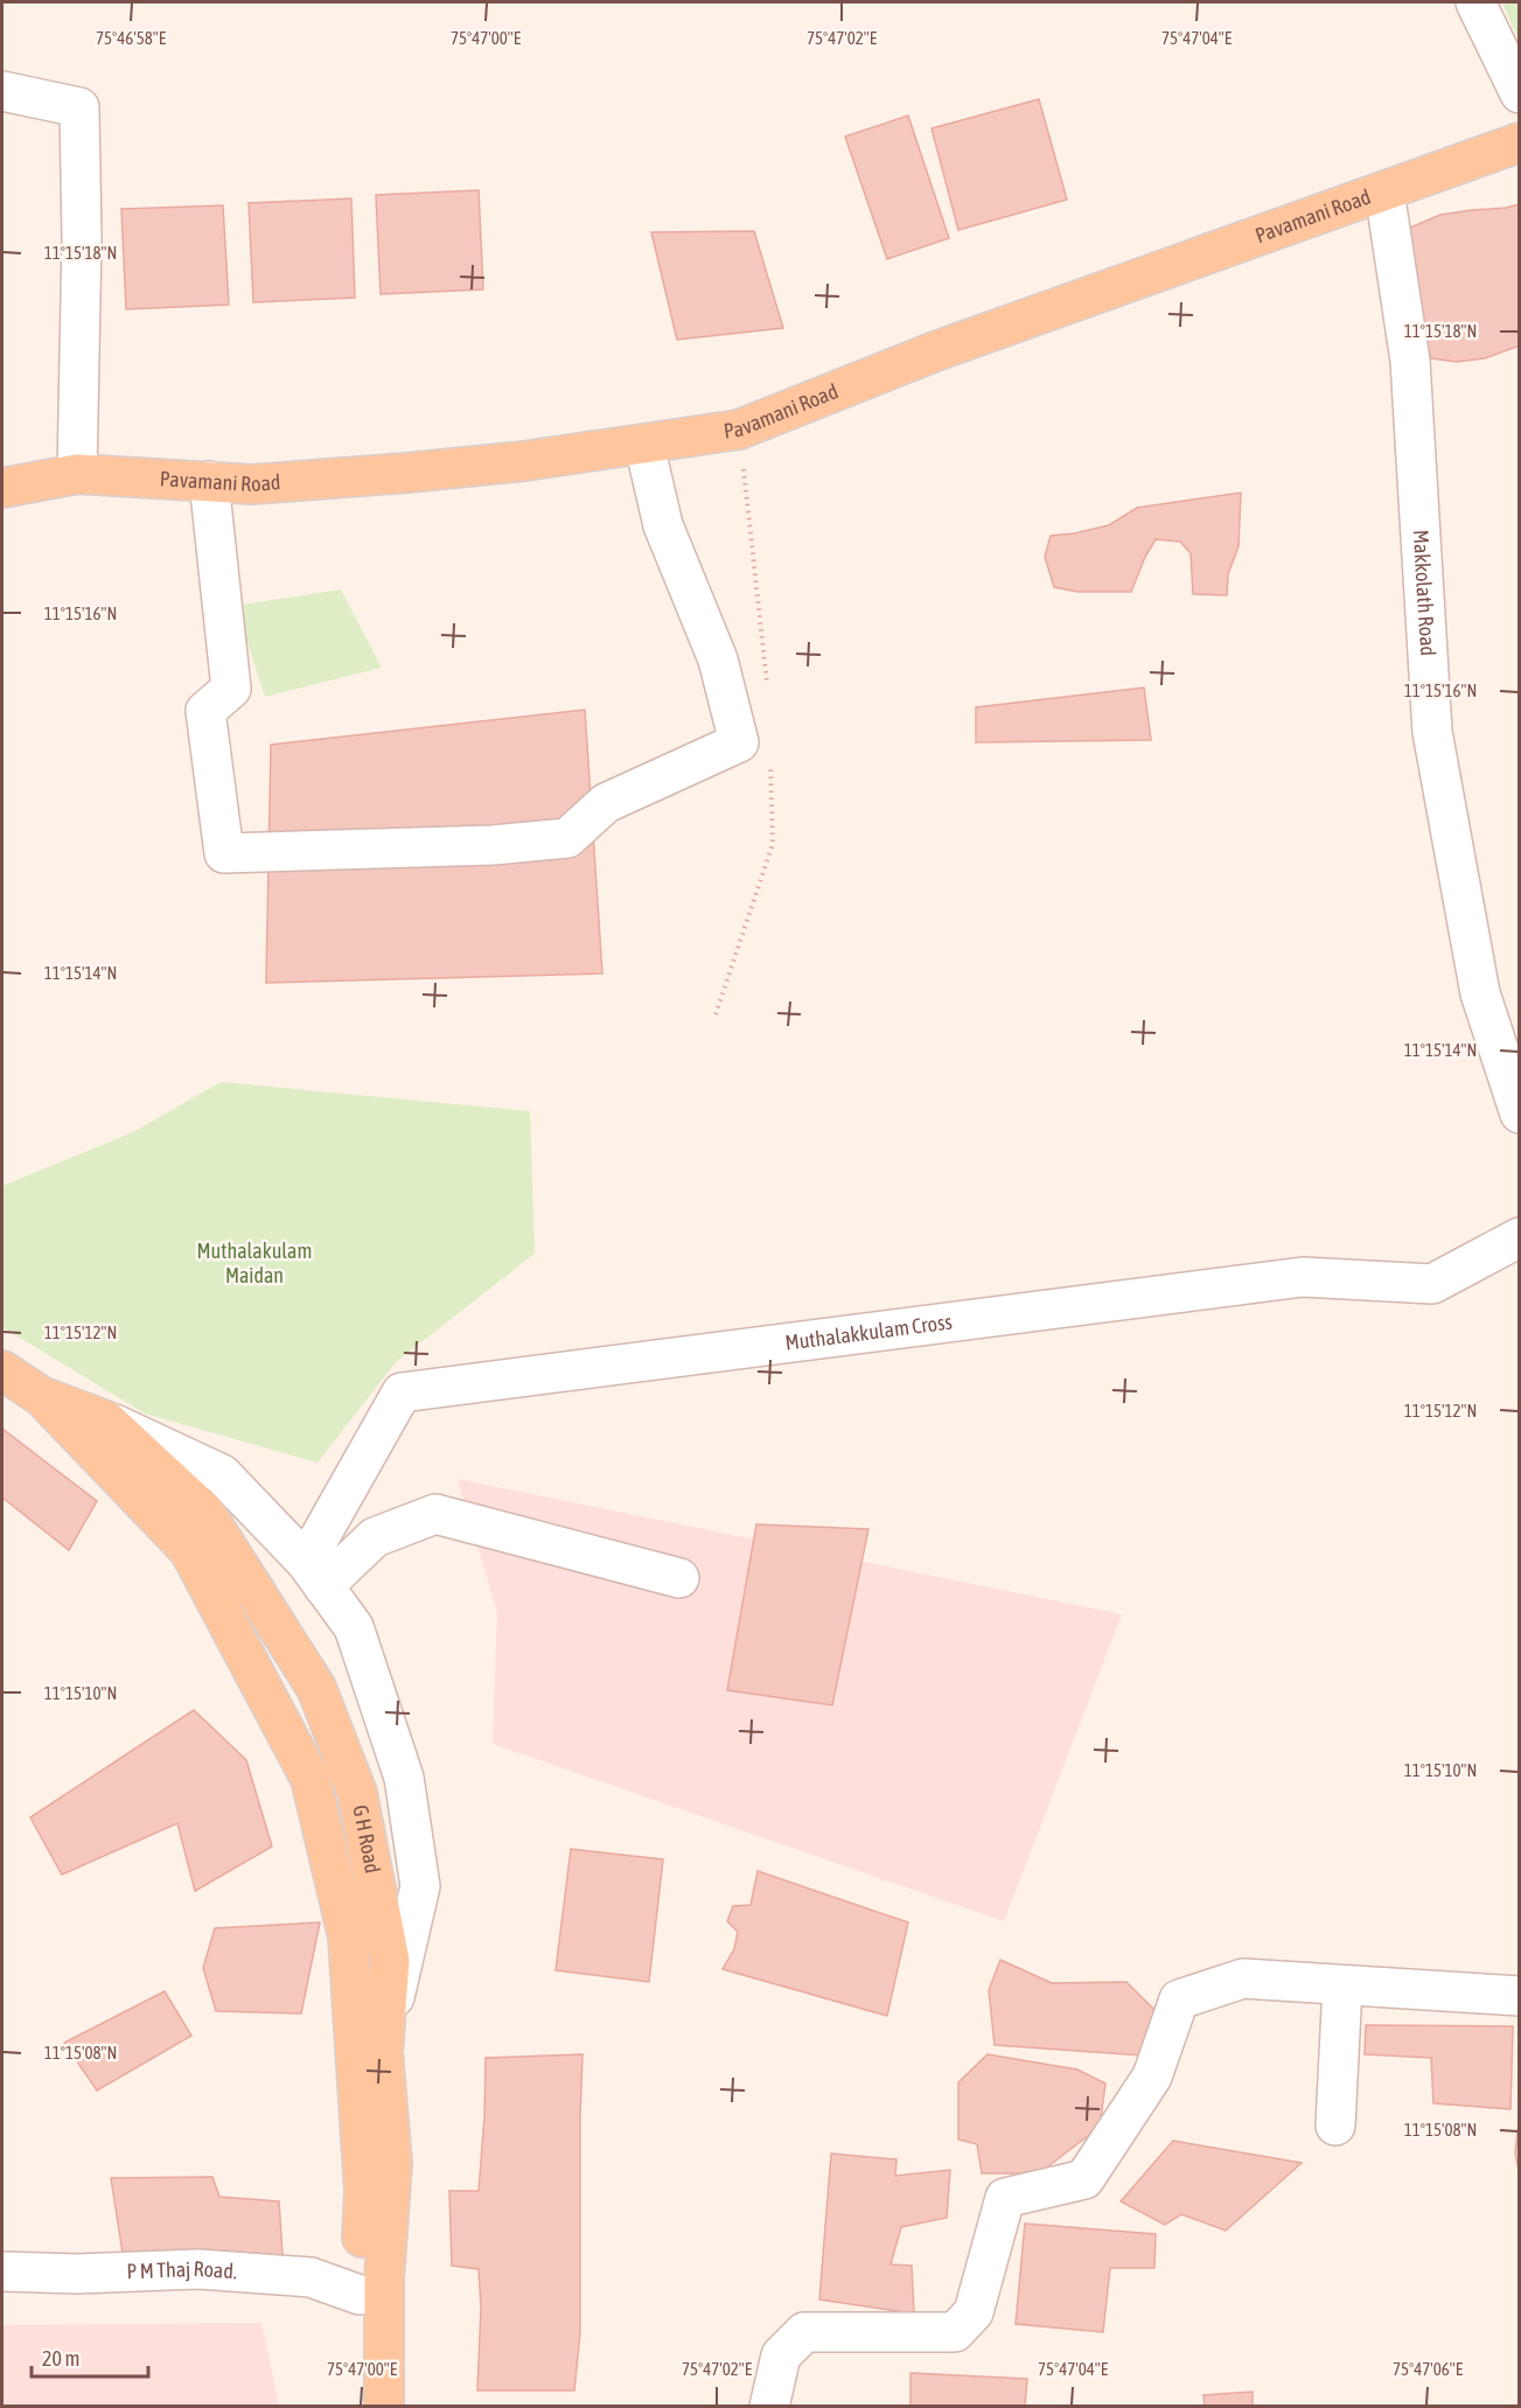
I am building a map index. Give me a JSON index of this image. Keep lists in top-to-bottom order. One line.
{"streets":{"main road":["Pavamani Road","G H Road"],"street":["Makkolath Road","Muthalakkulam Cross","P M Thaj Road."]},"crossings":[["Pavamani Road","Makkolath Road"],["G H Road","P M Thaj Road."]],"parks":["Muthalakulam Maidan"],"scale_bar":"20 m","coordinates":["75°46'58\"E","75°47'00\"E","75°47'02\"E","75°47'04\"E","11°15'18\"N","11°15'16\"N","11°15'14\"N","11°15'12\"N","11°15'10\"N","11°15'08\"N","75°47'06\"E"]}
